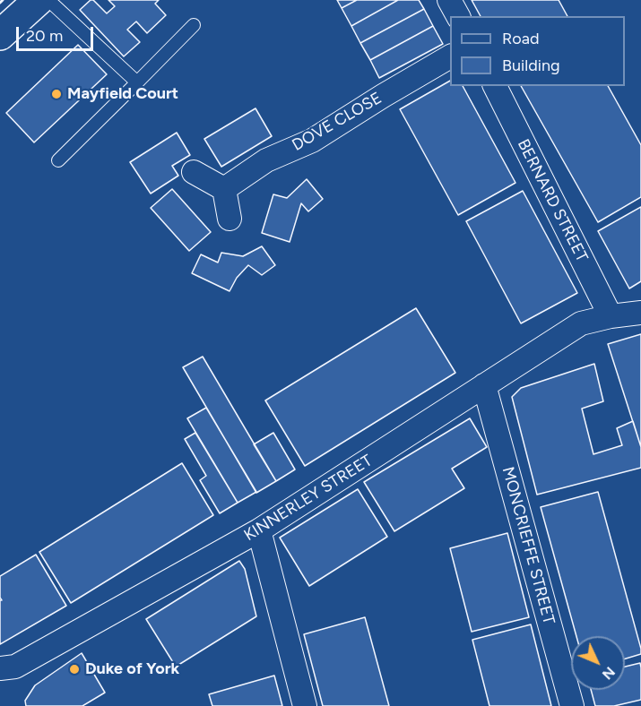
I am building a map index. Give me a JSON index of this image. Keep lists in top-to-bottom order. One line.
{"streets":{"street":["DOVE CLOSE","BERNARD STREET","KINNERLEY STREET","MONCRIEFFE STREET"]},"crossings":[["BERNARD STREET","KINNERLEY STREET"],["KINNERLEY STREET","MONCRIEFFE STREET"]],"places":["Mayfield Court","Duke of York"],"legend":["Road","Building"],"scale_bar":"20 m","north":"bottom right"}
